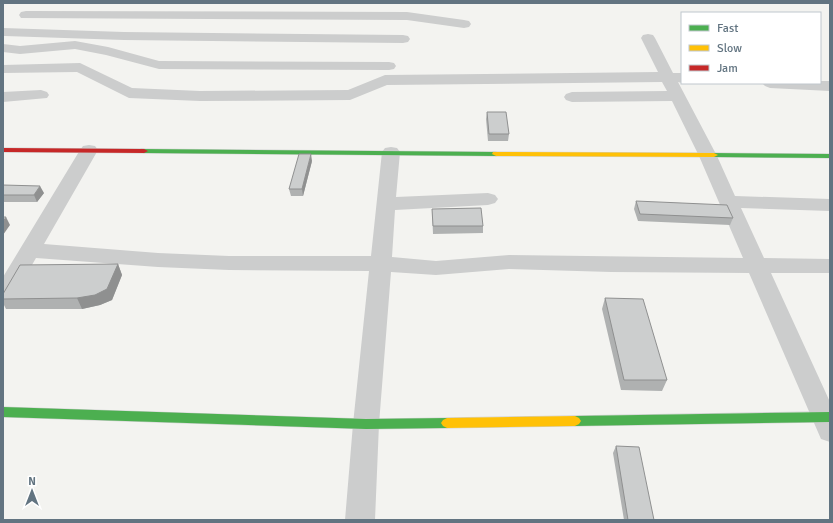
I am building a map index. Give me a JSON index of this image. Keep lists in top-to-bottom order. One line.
{"legend":["Fast","Slow","Jam"],"north":"top"}
